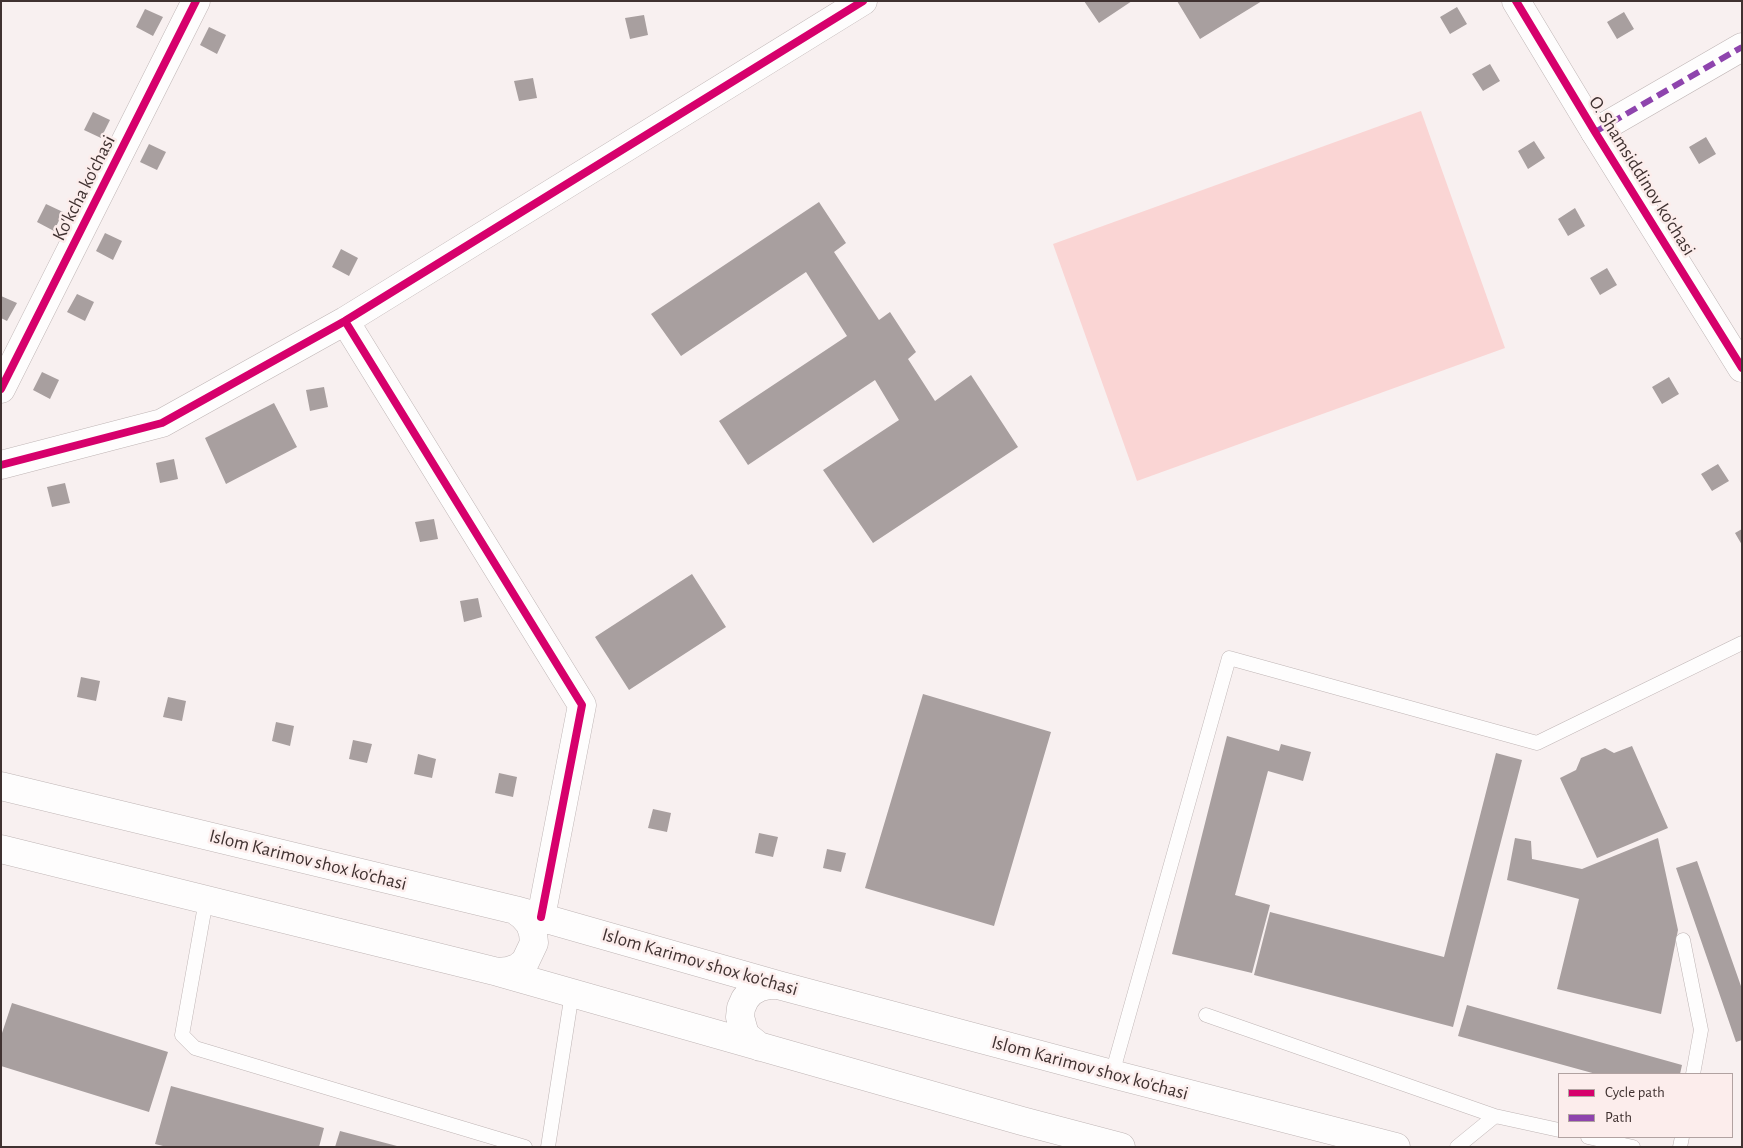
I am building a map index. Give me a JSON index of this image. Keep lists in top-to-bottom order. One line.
{"streets":{"main road":["O. Shamsiddinov ko'chasi","Ko'kcha ko'chasi","Islom Karimov shox ko'chasi"]},"legend":["Cycle path","Path"]}
